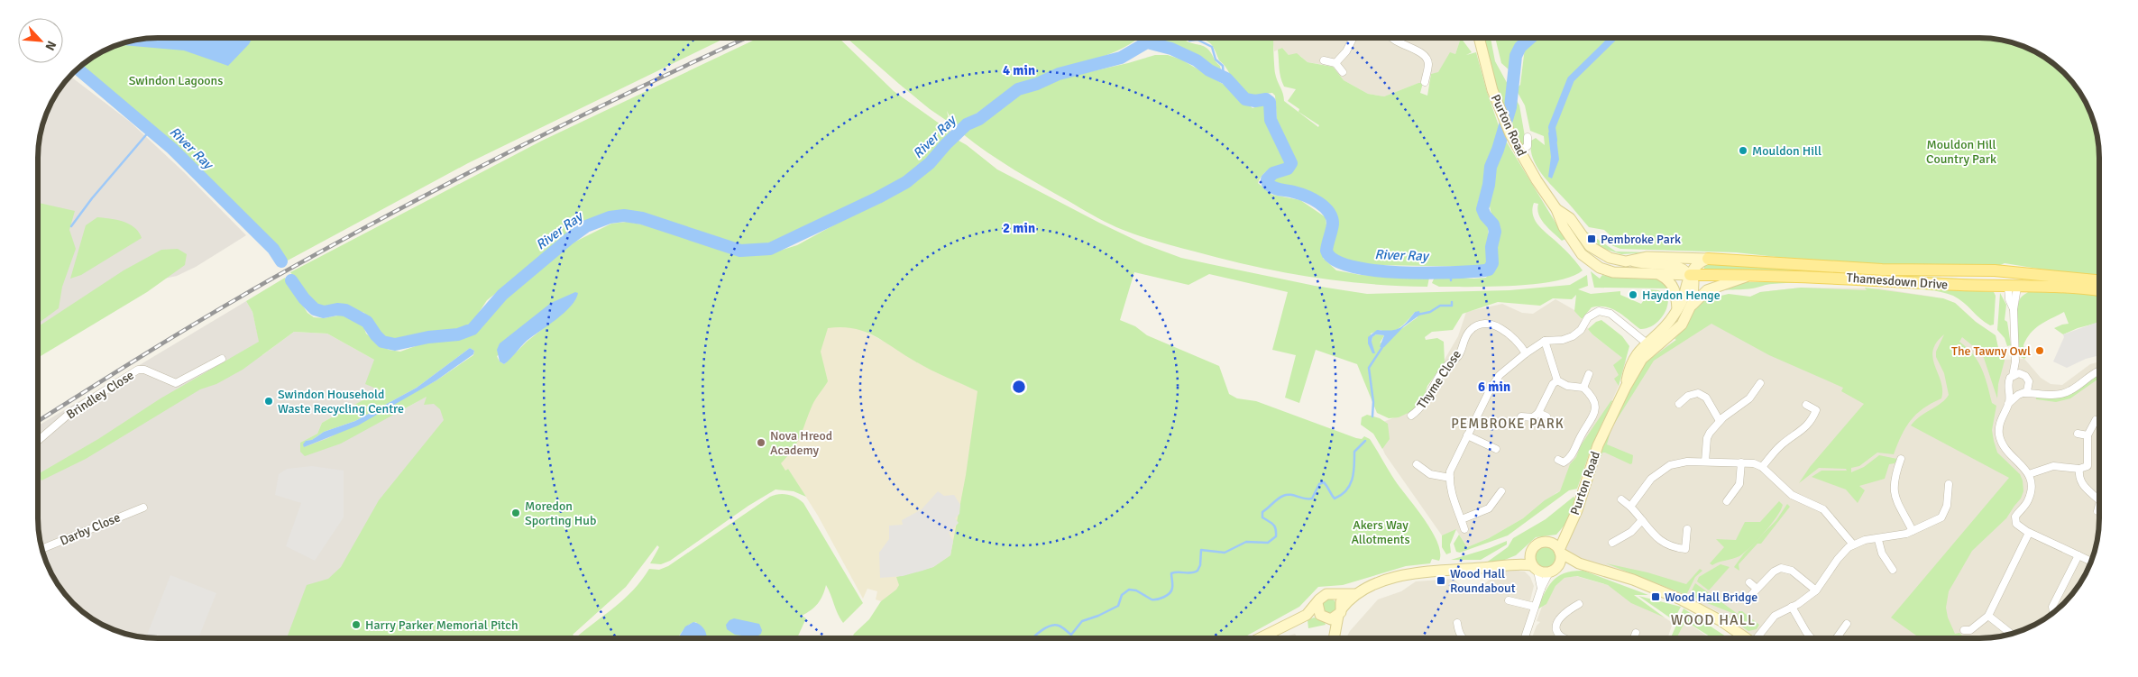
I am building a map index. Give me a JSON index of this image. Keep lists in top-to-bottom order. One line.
{"streets":{"main road":["Purton Road","Thamesdown Drive"],"street":["Thyme Close","Brindley Close","Darby Close"]},"crossings":[["Purton Road","Thamesdown Drive"]],"districts":["PEMBROKE PARK","WOOD HALL"],"water":["River Ray"],"parks":["Swindon Lagoons","Mouldon Hill Country Park","Akers Way Allotments"],"places":{"other":["Mouldon Hill","Haydon Henge","The Tawny Owl","Swindon Household Waste Recycling Centre","Nova Hreod Academy","Moredon Sporting Hub","Harry Parker Memorial Pitch"],"transit":["Pembroke Park","Wood Hall Roundabout","Wood Hall Bridge"]},"north":"bottom right","rings":["4 min","2 min","6 min"]}
